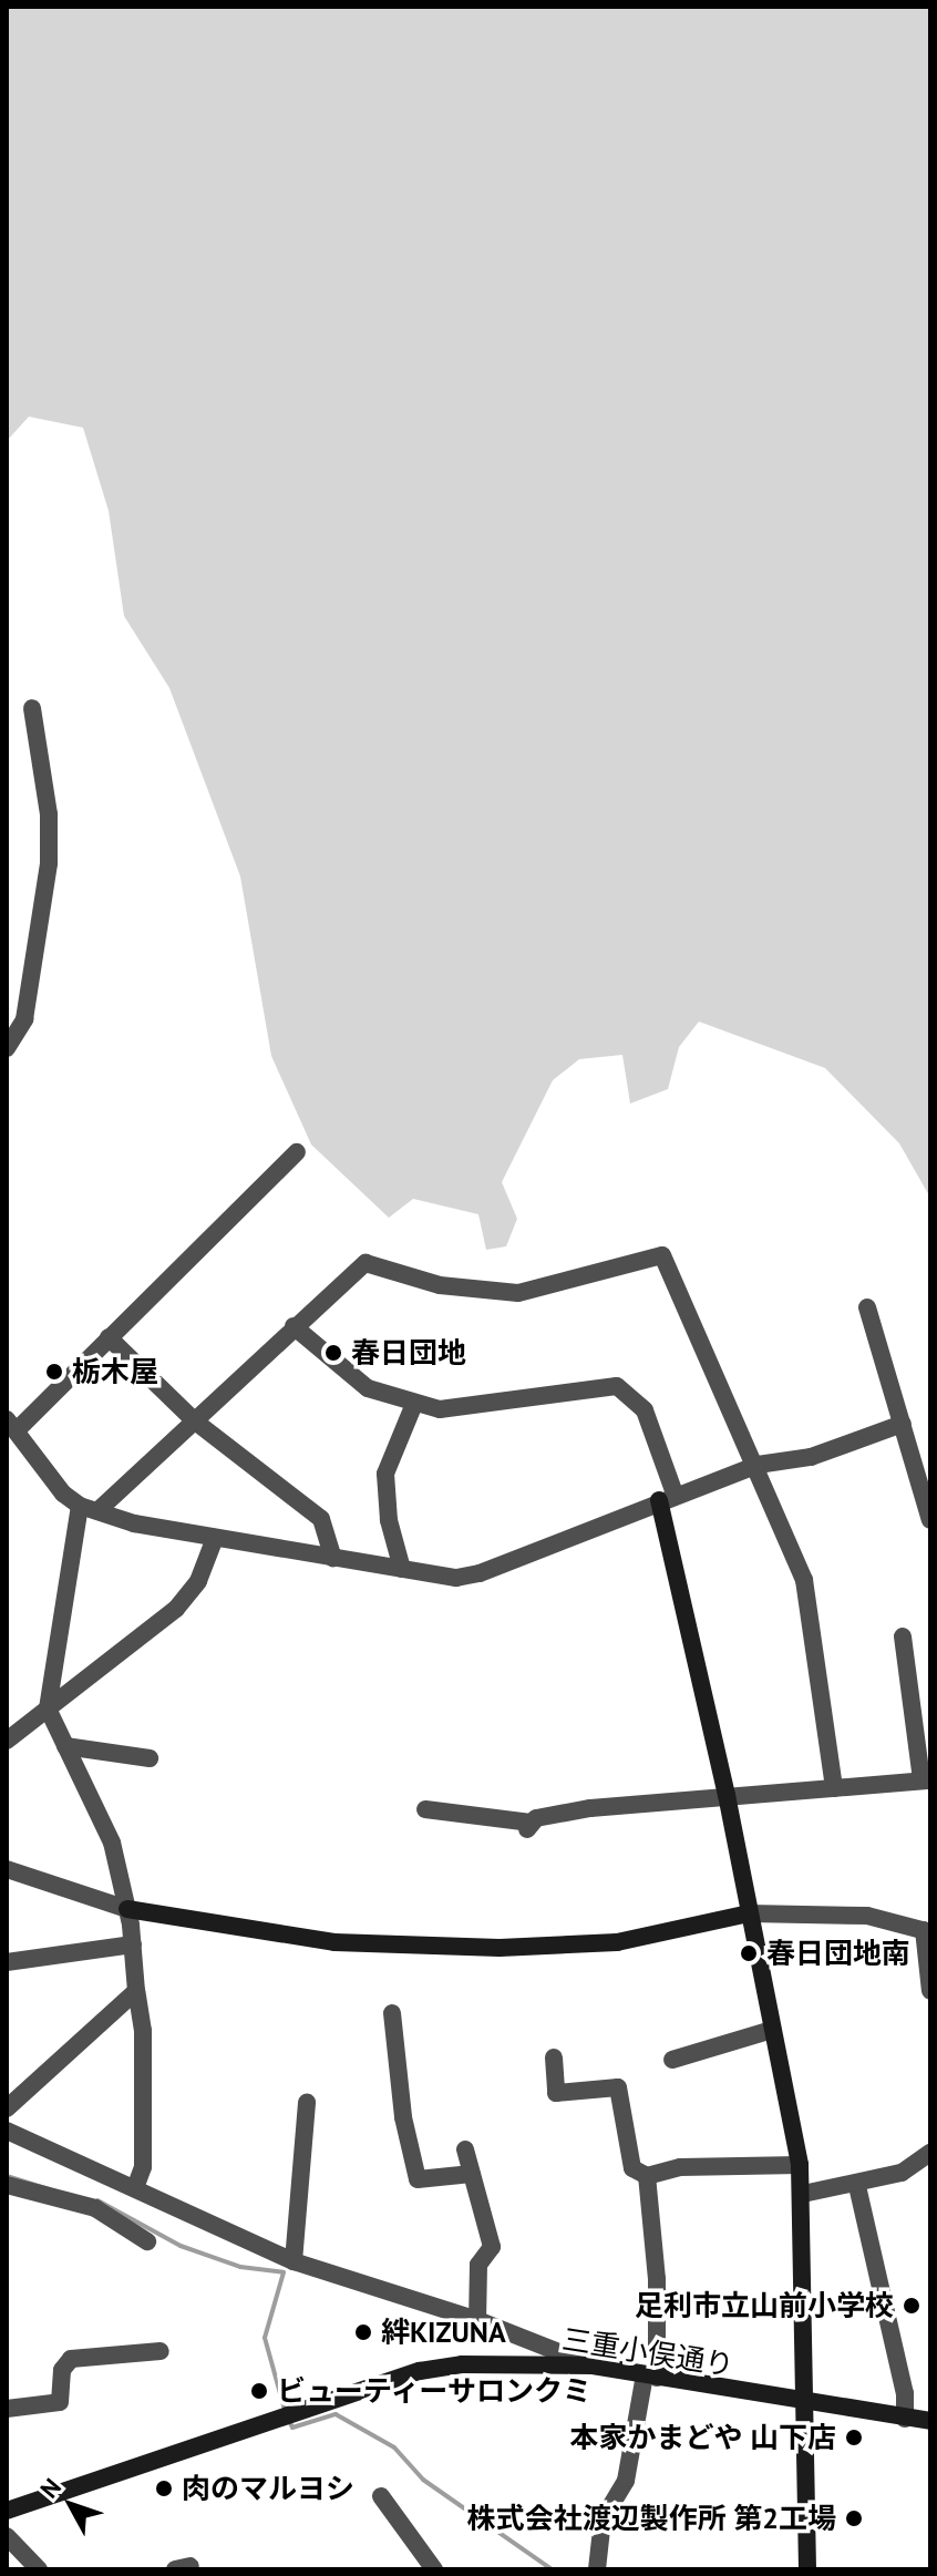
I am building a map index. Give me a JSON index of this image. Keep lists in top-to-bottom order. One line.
{"streets":{"street":["三重小俣通り"]},"places":["春日団地","栃木屋","春日団地南","足利市立山前小学校","絆KIZUNA","ビューティーサロンクミ","本家かまどや 山下店","肉のマルヨシ","株式会社渡辺製作所 第2工場"],"north":"top left"}
